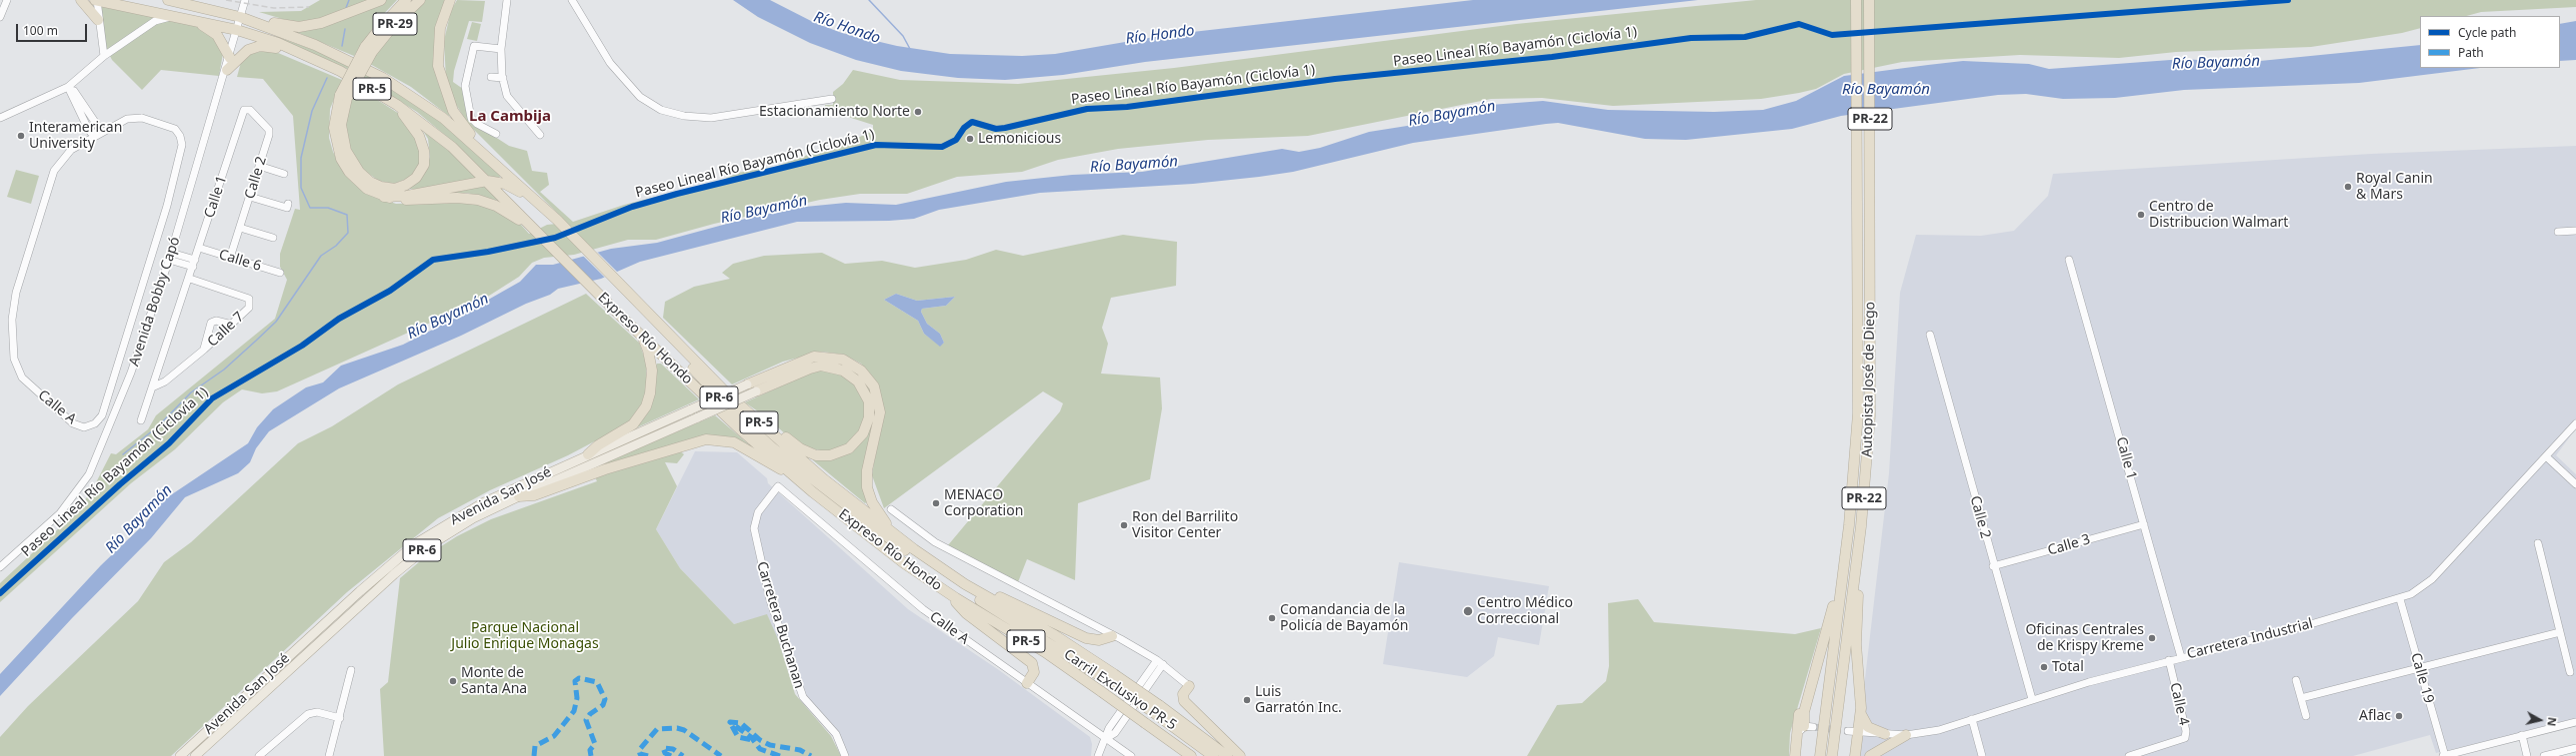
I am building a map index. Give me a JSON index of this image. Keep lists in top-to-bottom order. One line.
{"streets":{"highway":["PR-29","PR-5","PR-22","Expreso Río Hondo","Autopista José de Diego","Carril Exclusivo PR-5"],"main road":["PR-6","Avenida San José"],"street":["Calle 2","Calle 1","Calle 6","Avenida Bobby Capó","Calle 7","Calle A","Calle 3","Carretera Buchanan","Carretera Industrial","Calle 19","Calle 4"],"cycle path":["Paseo Lineal Río Bayamón (Ciclovía 1)"]},"crossings":[["Calle 2","Calle 1"],["Calle 2","Calle 6"],["Calle 2","Calle 3"],["Calle 2","Carretera Industrial"],["Calle 1","Calle 6"],["Calle 1","Calle 3"],["Calle 1","Carretera Industrial"],["Avenida Bobby Capó","Expreso Río Hondo"],["Expreso Río Hondo","Carril Exclusivo PR-5"],["Calle A","Carretera Buchanan"],["Carretera Industrial","Calle 19"],["Carretera Industrial","Calle 4"]],"districts":["La Cambija"],"water":["Río Hondo","Río Bayamón"],"parks":["Parque Nacional Julio Enrique Monagas"],"places":["Estacionamiento Norte","Interamerican University","Lemonicious","Royal Canin & Mars","Centro de Distribucion Walmart","MENACO Corporation","Ron del Barrilito Visitor Center","Centro Médico Correccional","Comandancia de la Policía de Bayamón","Oficinas Centrales de Krispy Kreme","Total","Monte de Santa Ana","Luis Garratón Inc.","Aflac"],"legend":["Cycle path","Path"],"scale_bar":"100 m","north":"right"}
